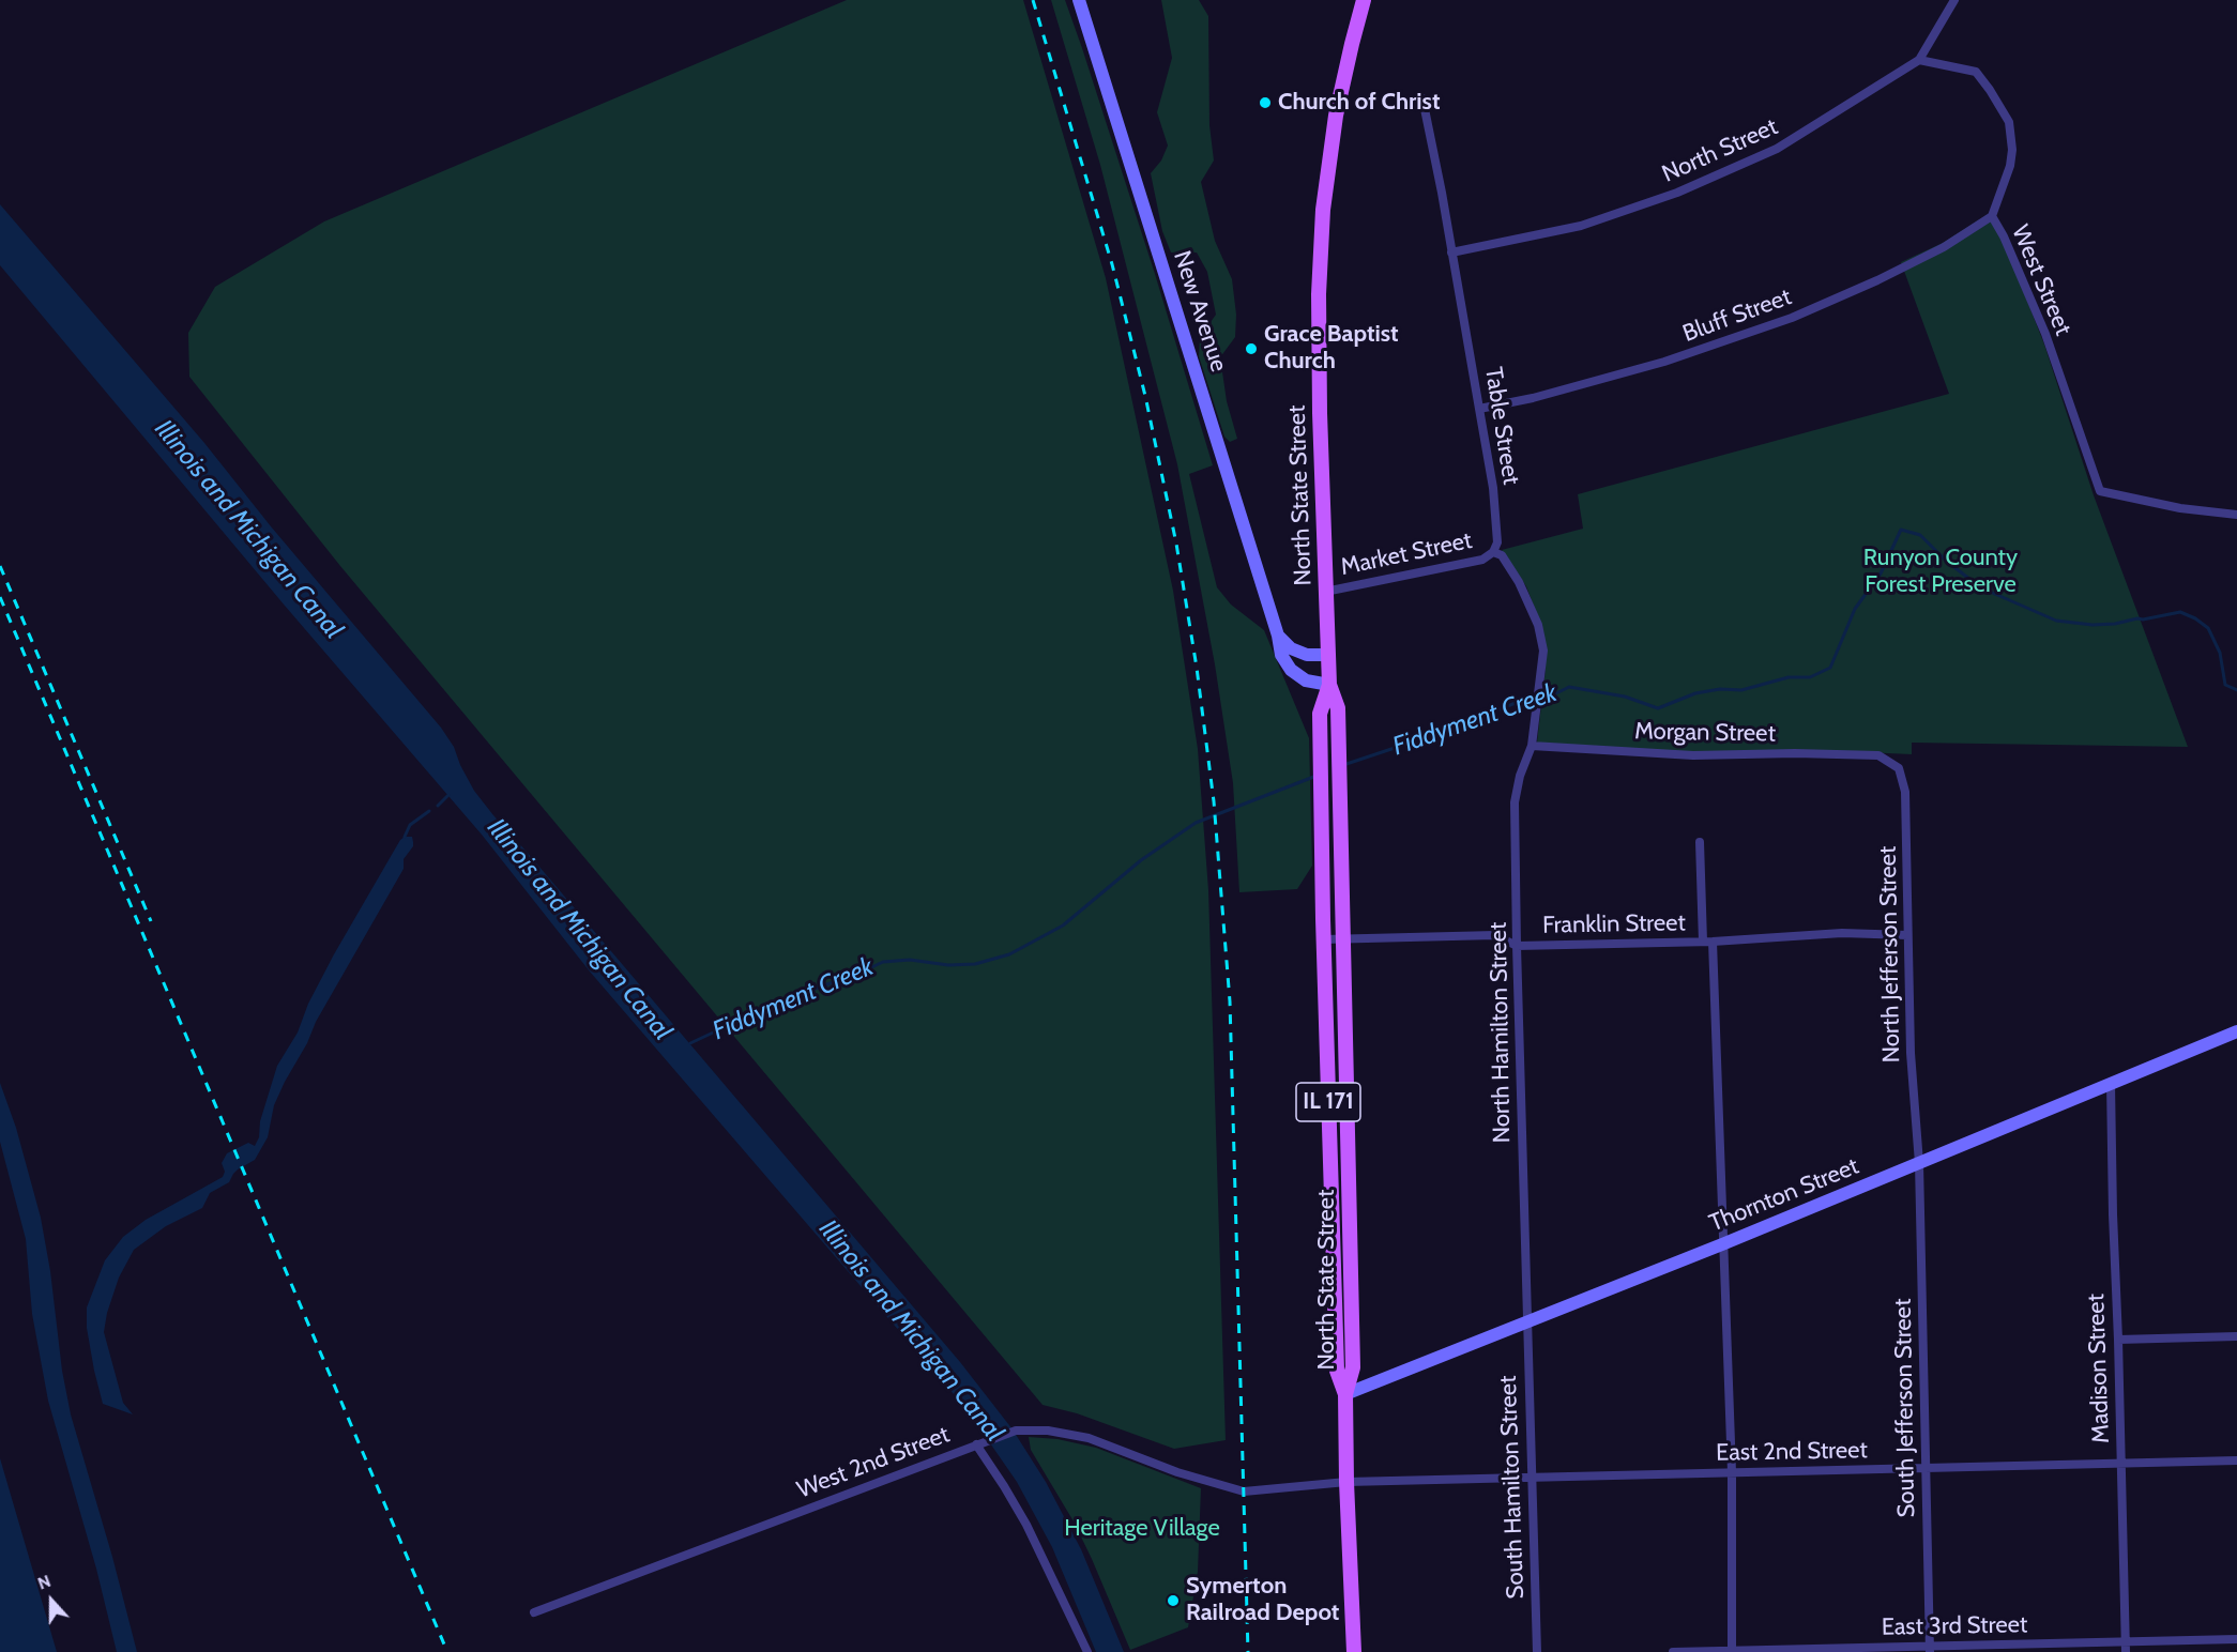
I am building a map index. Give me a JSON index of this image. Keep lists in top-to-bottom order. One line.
{"streets":{"main road":["North State Street","IL 171"],"street":["North Street","West Street","New Avenue","Bluff Street","Table Street","Market Street","Morgan Street","Franklin Street","North Jefferson Street","North Hamilton Street","Thornton Street","Madison Street","South Jefferson Street","East 2nd Street","West 2nd Street","South Hamilton Street","East 3rd Street"]},"crossings":[["North Street","West Street"],["North Street","Table Street"],["West Street","Bluff Street"],["New Avenue","North State Street"],["Bluff Street","Table Street"],["Table Street","Market Street"],["North State Street","Market Street"],["North State Street","Franklin Street"],["North State Street","IL 171"],["North State Street","Thornton Street"],["Morgan Street","North Jefferson Street"],["Morgan Street","North Hamilton Street"],["Franklin Street","North Jefferson Street"],["Franklin Street","North Hamilton Street"],["North Jefferson Street","Thornton Street"],["North Jefferson Street","South Jefferson Street"],["North Hamilton Street","Thornton Street"],["North Hamilton Street","South Hamilton Street"],["IL 171","Thornton Street"],["IL 171","East 2nd Street"],["IL 171","West 2nd Street"],["Thornton Street","Madison Street"],["Thornton Street","South Jefferson Street"],["Thornton Street","South Hamilton Street"],["Madison Street","East 2nd Street"],["Madison Street","East 3rd Street"],["South Jefferson Street","East 2nd Street"],["South Jefferson Street","East 3rd Street"],["East 2nd Street","West 2nd Street"],["East 2nd Street","South Hamilton Street"]],"water":["Illinois and Michigan Canal","Fiddyment Creek"],"parks":["Runyon County Forest Preserve","Heritage Village"],"places":["Church of Christ","Grace Baptist Church","Symerton Railroad Depot"],"north":"top"}
